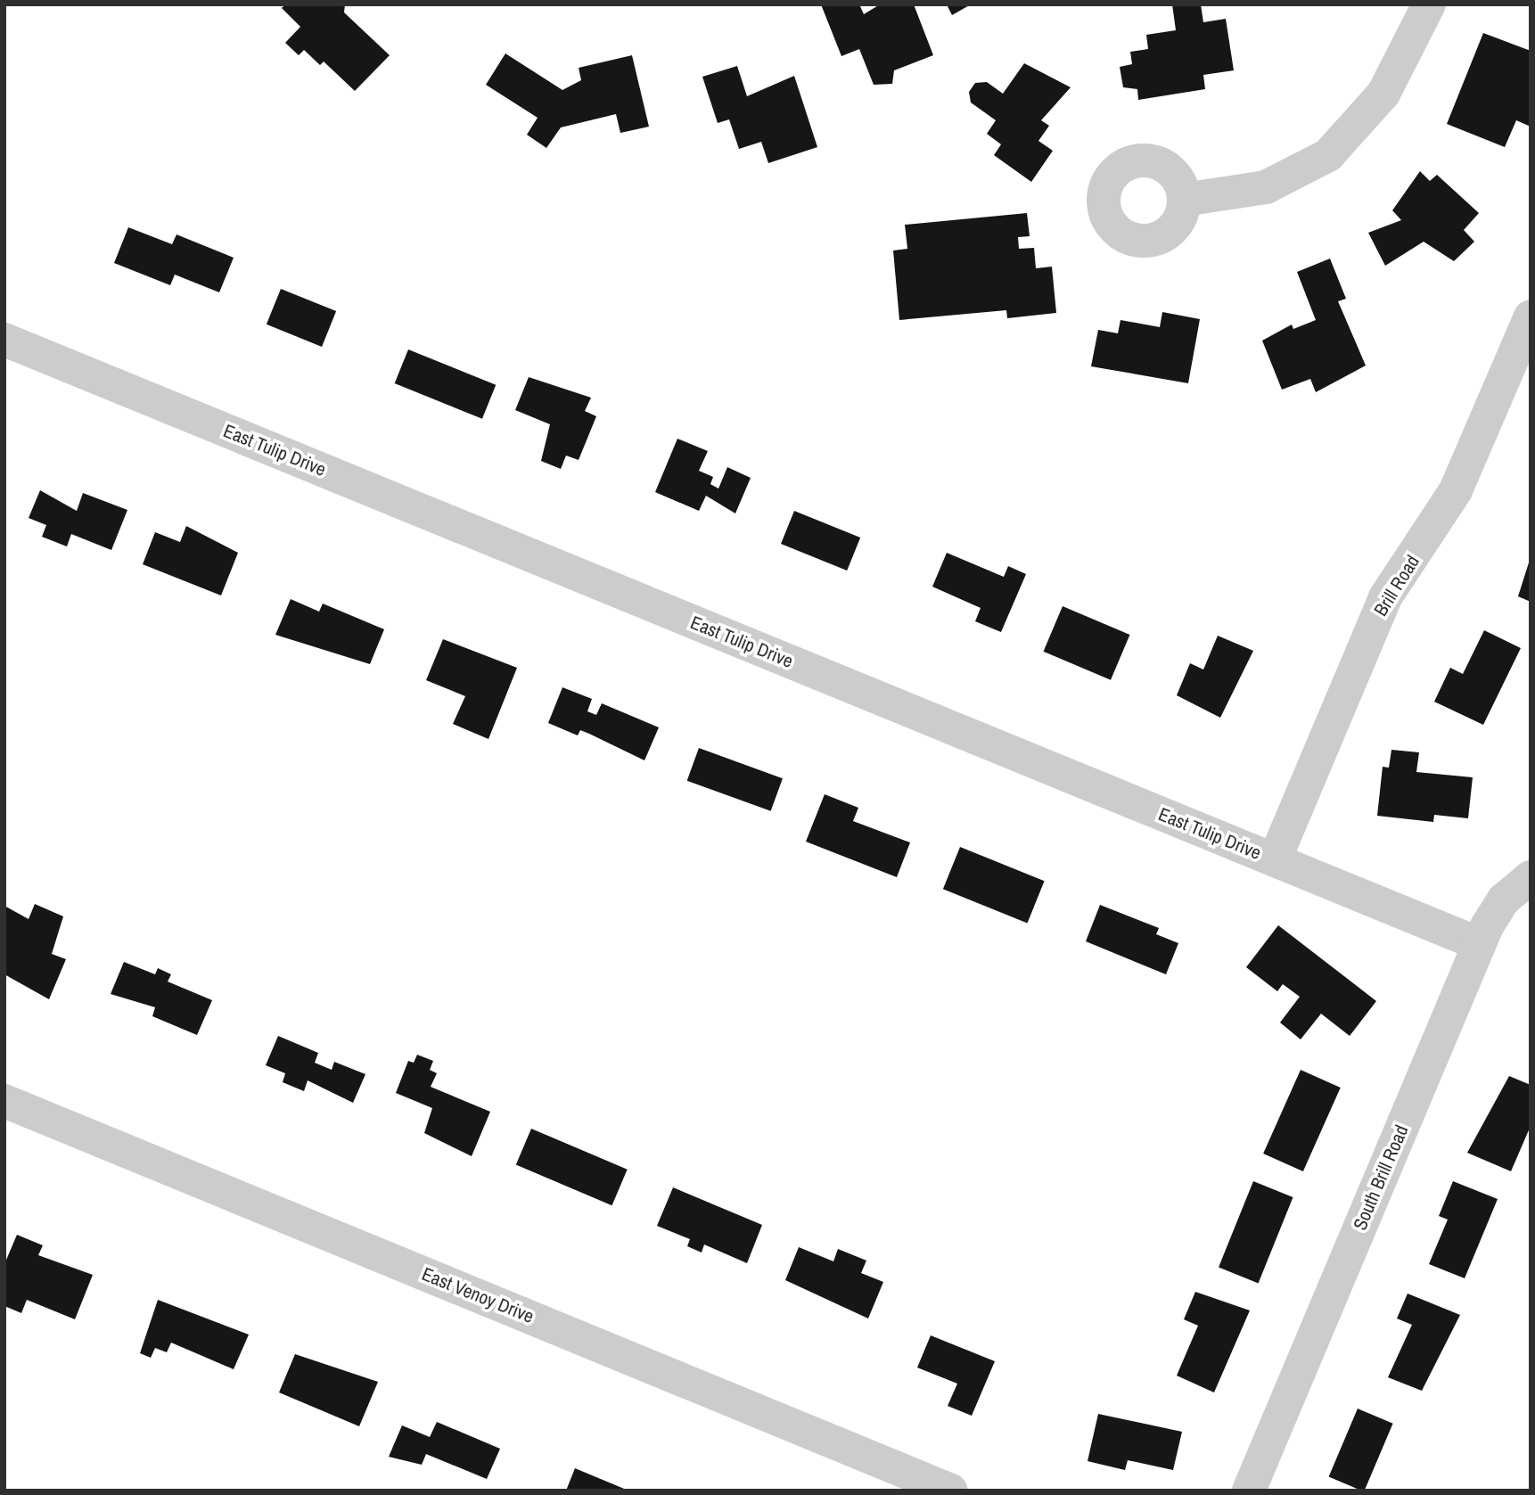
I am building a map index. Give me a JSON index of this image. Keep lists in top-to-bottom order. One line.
{"streets":{"street":["East Tulip Drive","Brill Road","South Brill Road","East Venoy Drive"]},"crossings":[["East Tulip Drive","Brill Road"],["East Tulip Drive","South Brill Road"]]}
